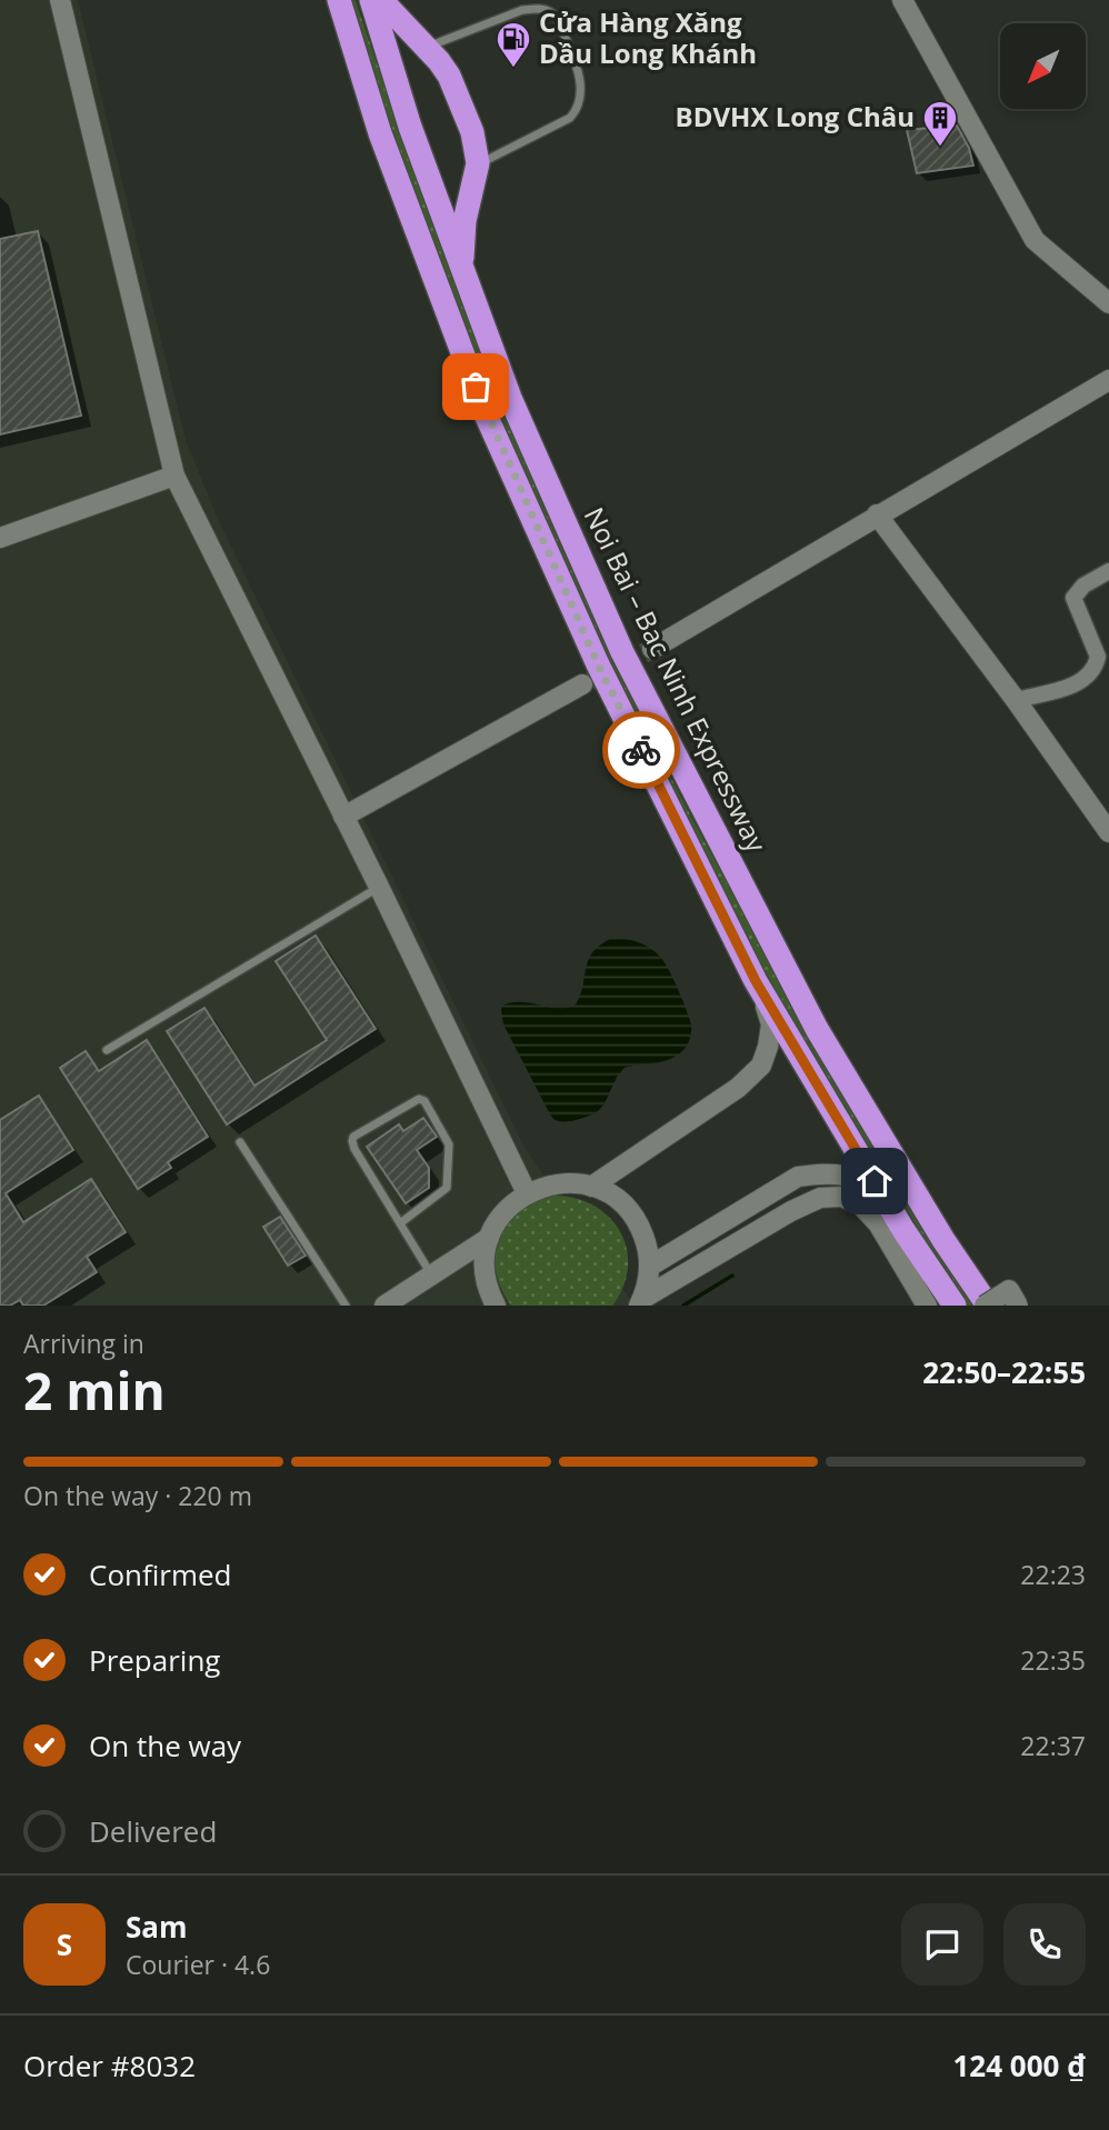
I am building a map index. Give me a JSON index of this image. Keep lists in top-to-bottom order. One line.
{"streets":{"highway":["Noi Bai – Bac Ninh Expressway"]},"places":{"fuel station":["Cửa Hàng Xăng Dầu Long Khánh"],"building":["BDVHX Long Châu"]},"north":"bottom left","page":{"heading":["2 min","Arriving in","22:50–22:55"],"panel":["Sam","Courier · 4.6","Order #8032","124 000 ₫"],"bar":"On the way · 220 m","list":[["Confirmed","22:23"],["Preparing","22:35"],["On the way","22:37"],"Delivered"],"round":"S"}}
